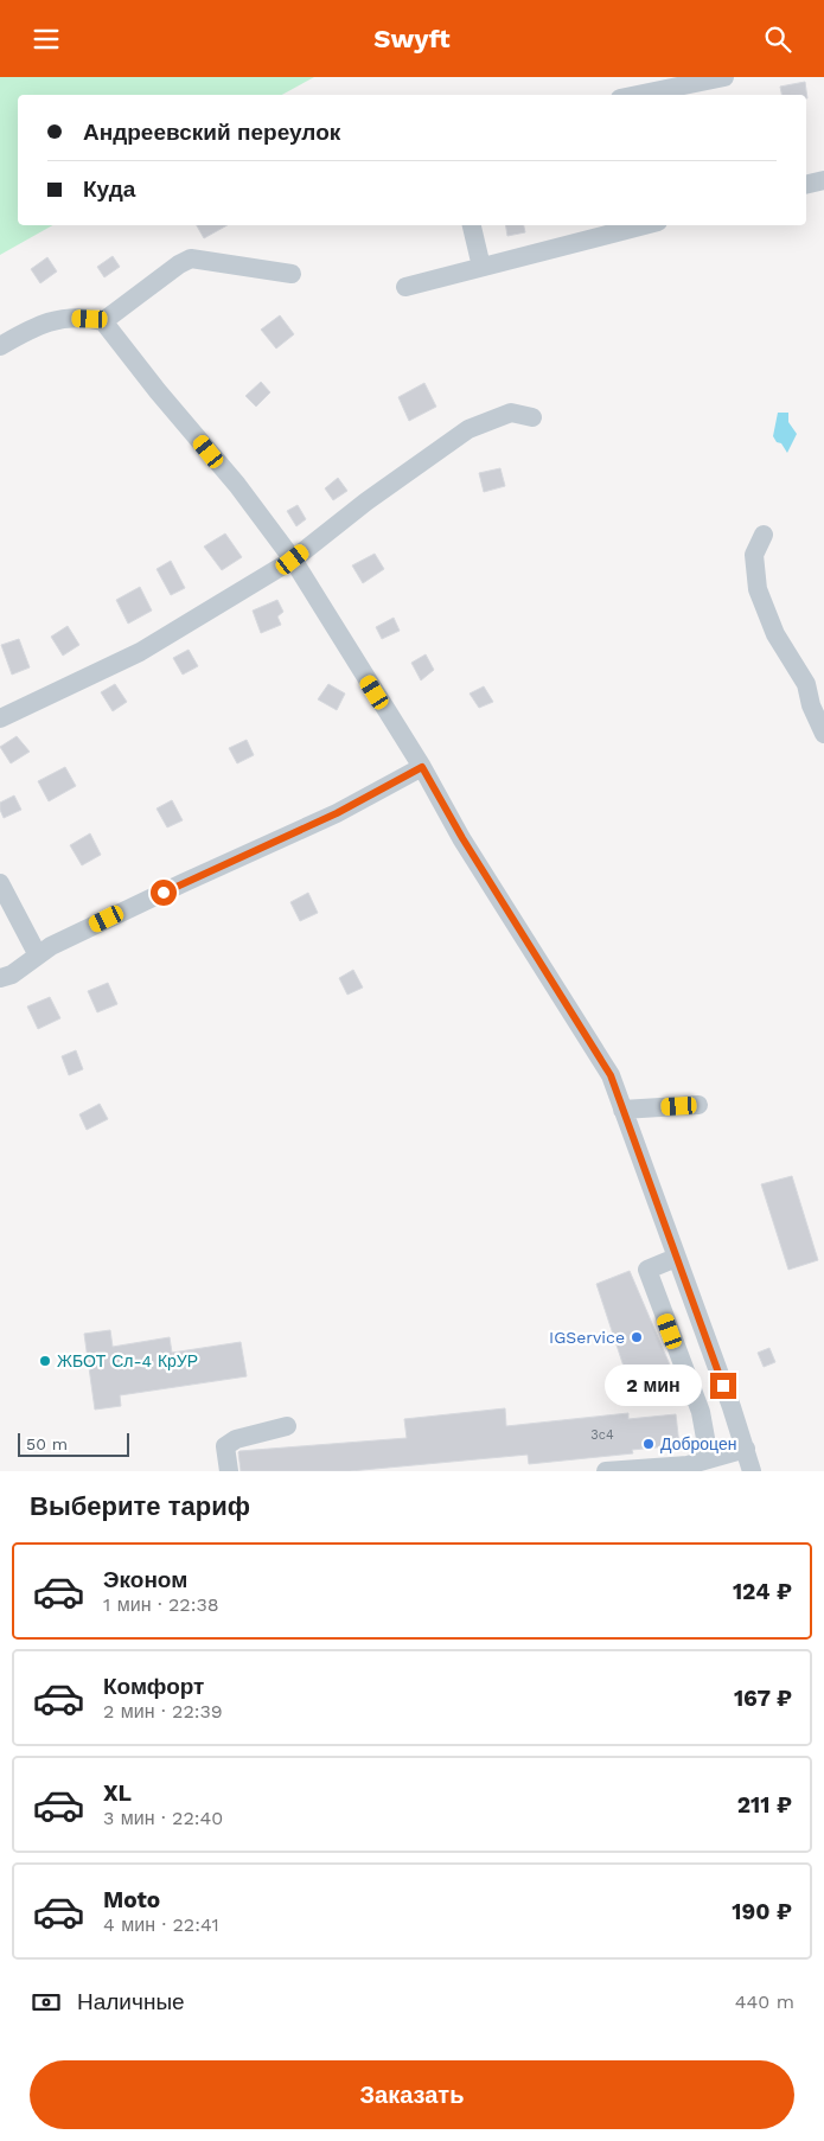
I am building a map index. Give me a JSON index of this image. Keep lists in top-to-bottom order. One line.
{"places":["IGService","ЖБОТ Сл-4 КрУР","Доброцен"],"house_numbers":["3c4"],"scale_bar":"50 m","page":{"header":"Swyft","banner":["Андреевский переулок","Куда"],"bubble":"2 мин","scale":"50 m","heading":"Выберите тариф","list":[{"name":"Эконом","note":"1 мин · 22:38","value":"124 ₽"},{"name":"Комфорт","note":"2 мин · 22:39","value":"167 ₽"},{"name":"XL","note":"3 мин · 22:40","value":"211 ₽"},{"name":"Moto","note":"4 мин · 22:41","value":"190 ₽"}],"pay":["Наличные","440 m"],"buttons":"Заказать"}}
